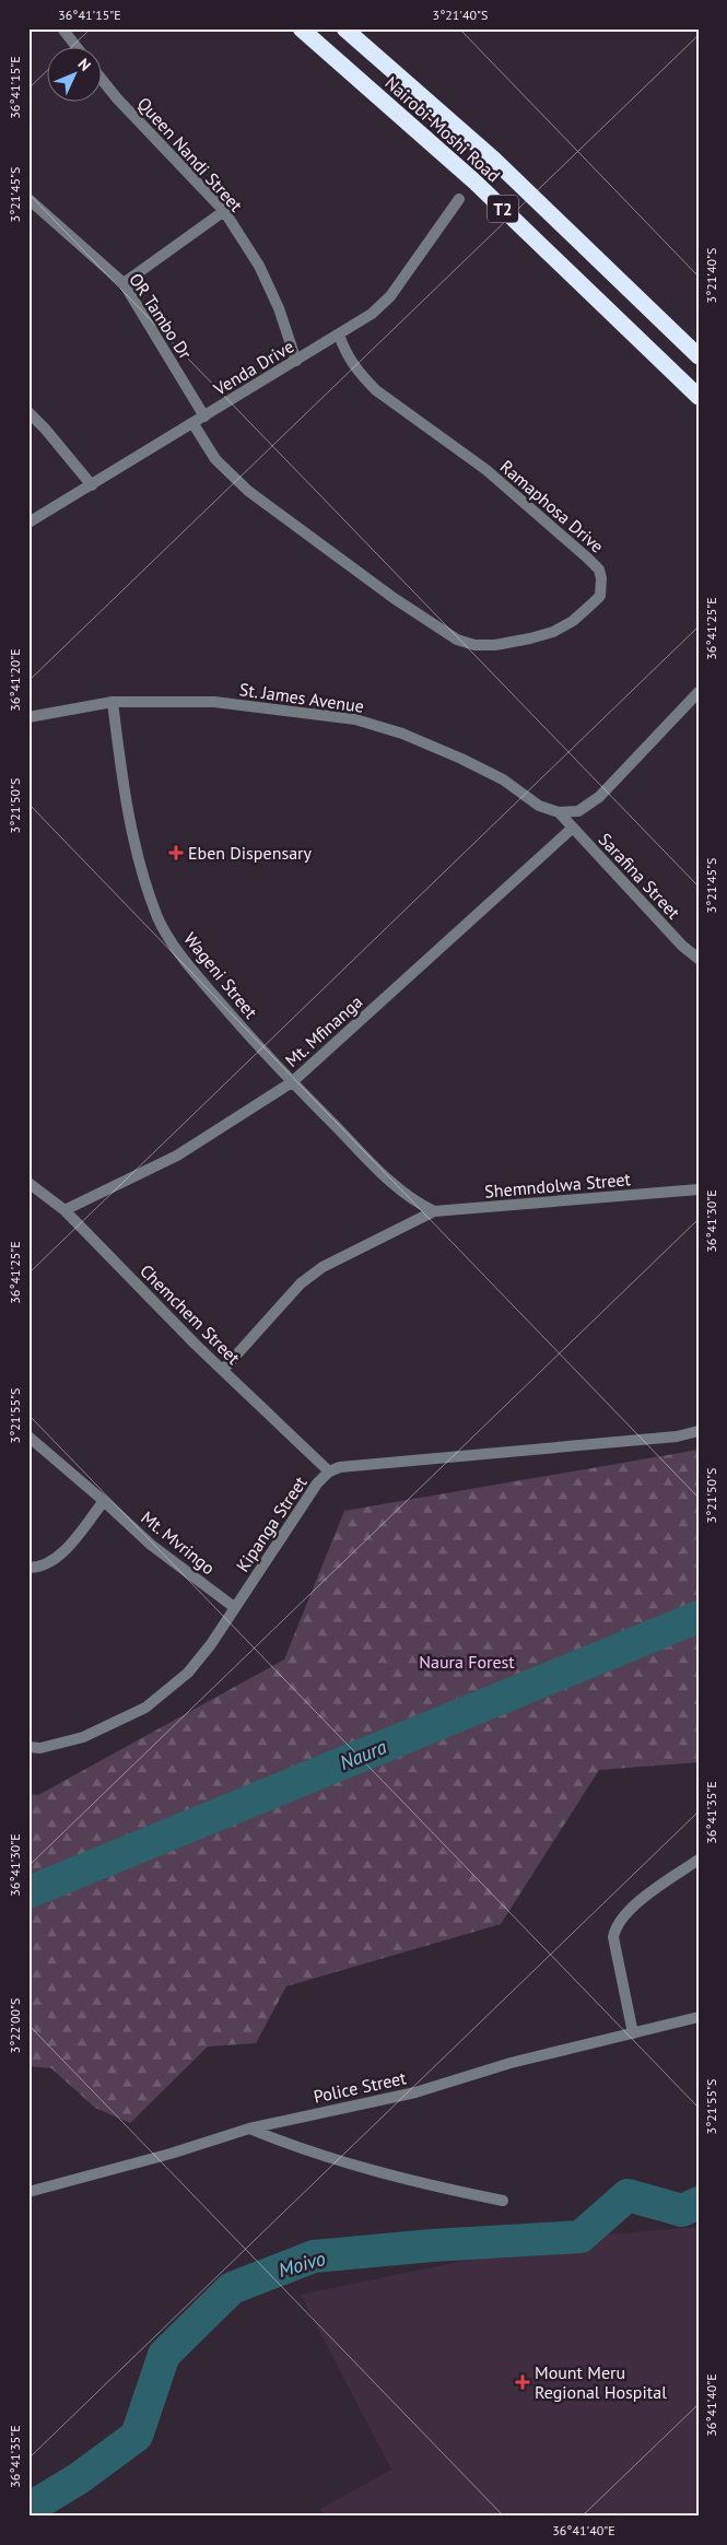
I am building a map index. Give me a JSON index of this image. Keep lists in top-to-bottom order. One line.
{"streets":{"highway":["Nairobi-Moshi Road","T2"],"street":["Queen Nandi Street","OR Tambo Dr","Venda Drive","Ramaphosa Drive","St. James Avenue","Sarafina Street","Wageni Street","Mt. Mfinanga","Shemndolwa Street","Chemchem Street","Kipanga Street","Mt. Mvringo","Police Street"]},"crossings":[["Queen Nandi Street","Venda Drive"],["OR Tambo Dr","Venda Drive"],["Venda Drive","Ramaphosa Drive"],["St. James Avenue","Sarafina Street"],["St. James Avenue","Wageni Street"],["Sarafina Street","Mt. Mfinanga"],["Wageni Street","Mt. Mfinanga"],["Wageni Street","Shemndolwa Street"],["Mt. Mfinanga","Chemchem Street"],["Chemchem Street","Kipanga Street"],["Kipanga Street","Mt. Mvringo"]],"water":["Naura","Moivo"],"parks":["Naura Forest"],"places":{"health":["Eben Dispensary","Mount Meru Regional Hospital"]},"north":"top right","coordinates":["36°41'15\"E","3°21'40\"S","3°21'45\"S","36°41'25\"E","36°41'20\"E","3°21'50\"S","36°41'30\"E","3°21'55\"S","36°41'35\"E","3°22'00\"S","36°41'40\"E"]}
